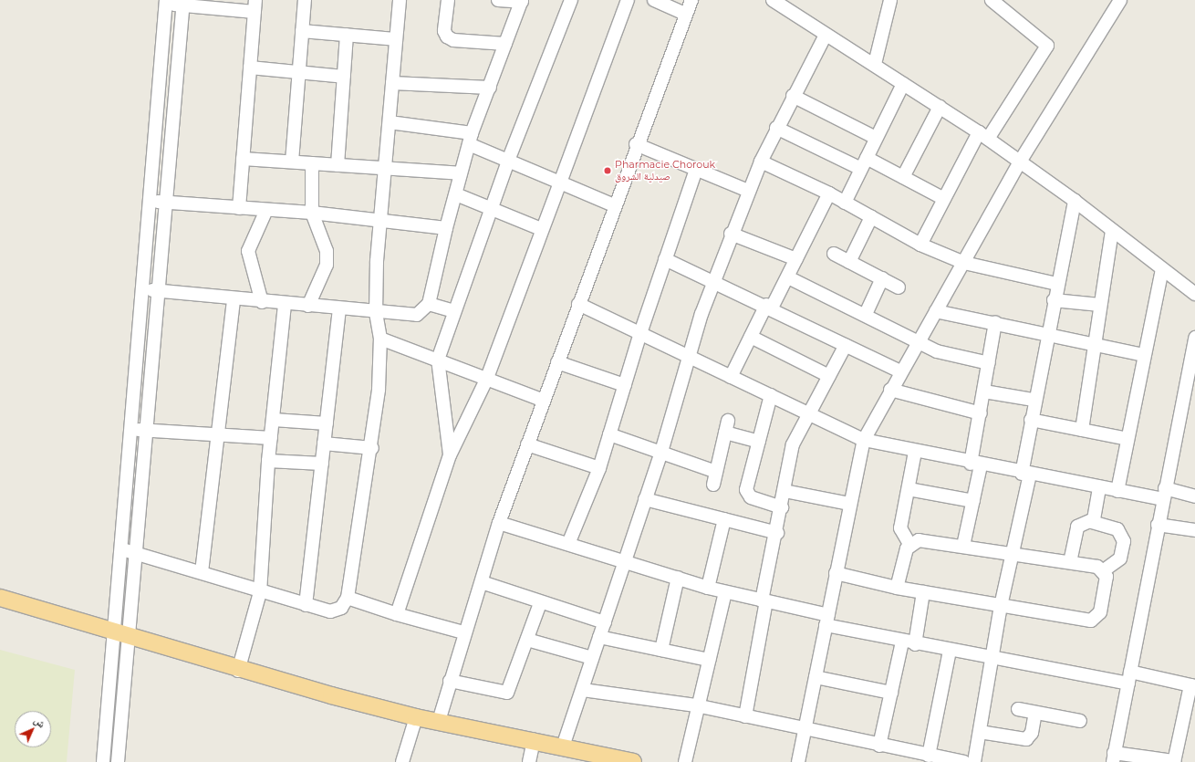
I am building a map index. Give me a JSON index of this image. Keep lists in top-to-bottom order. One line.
{"places":["Pharmacie Chorouk صيدلية الشروق"],"north":"top right"}
